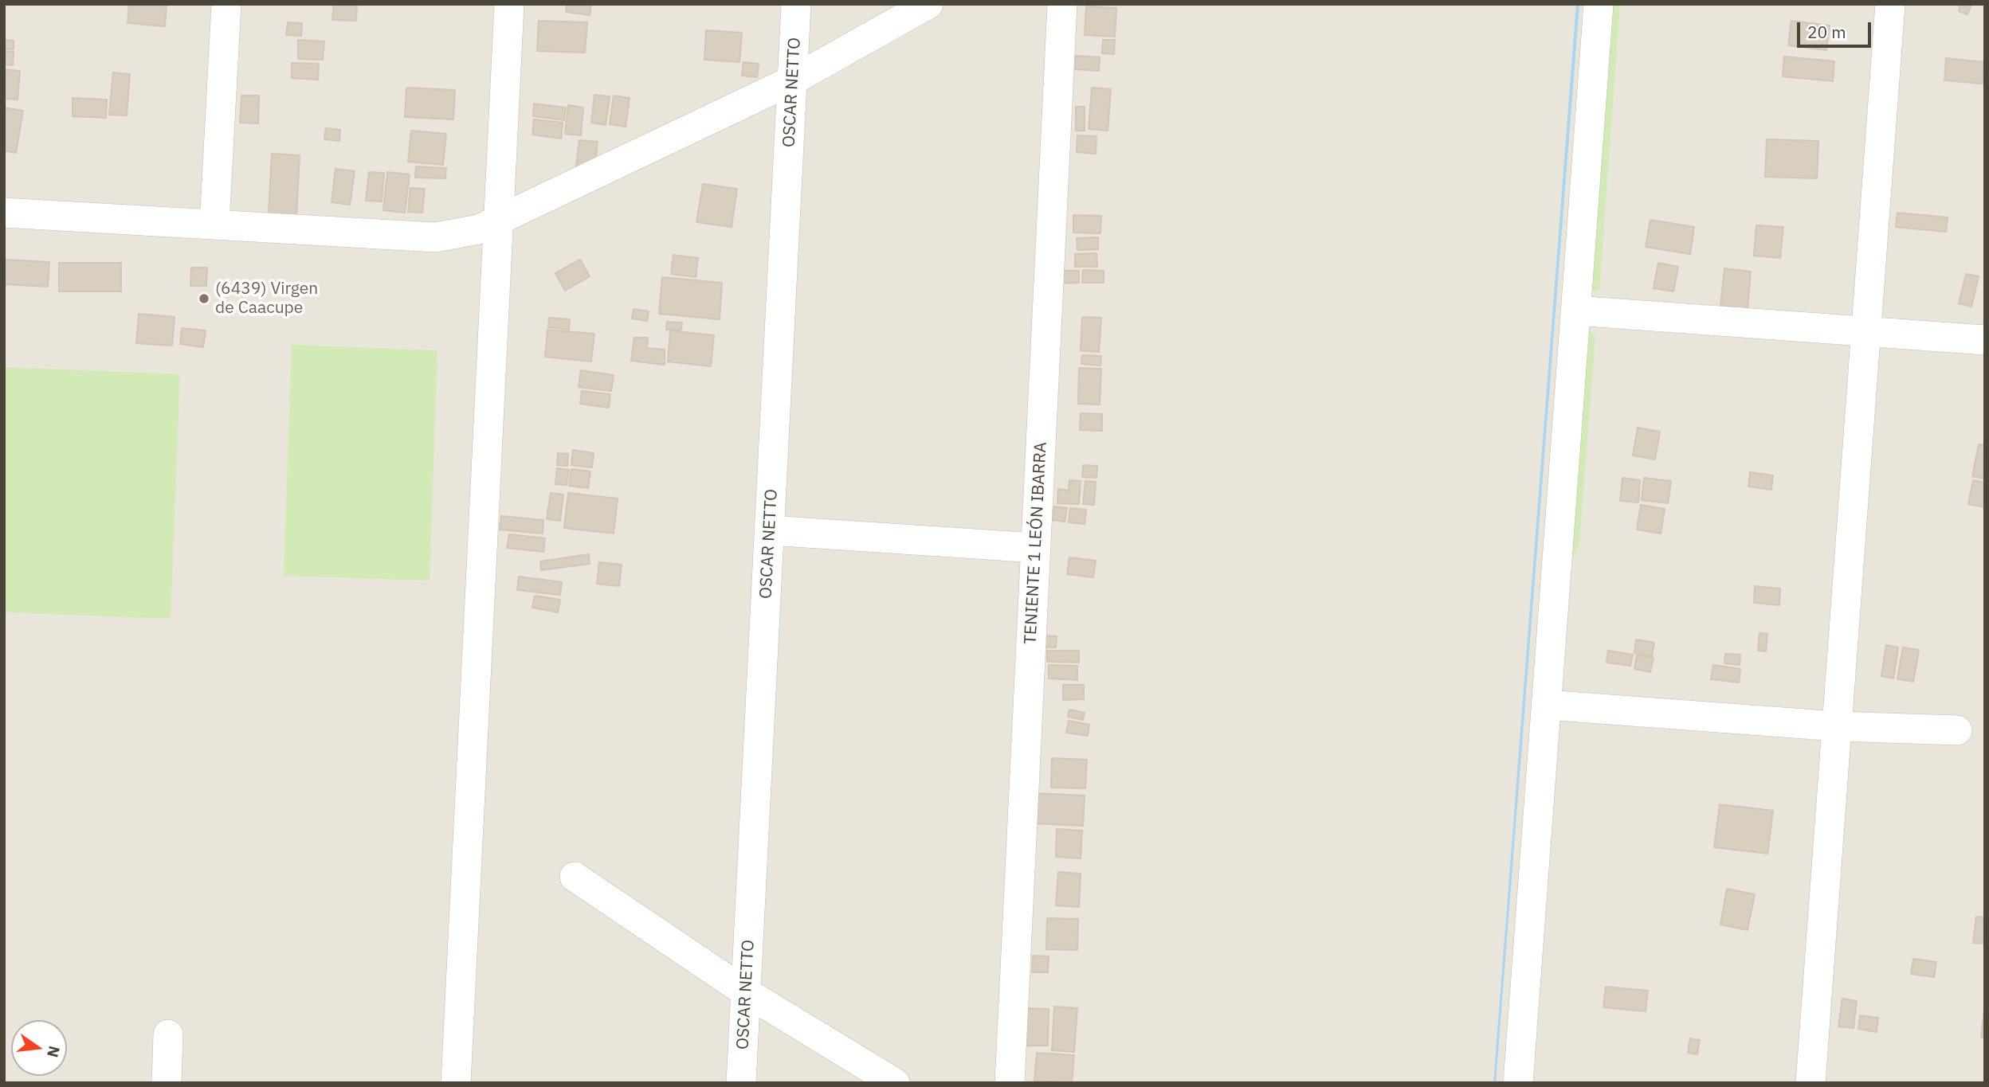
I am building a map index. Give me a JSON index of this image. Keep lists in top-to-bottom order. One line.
{"streets":{"street":["OSCAR NETTO","TENIENTE 1 LEÓN IBARRA"]},"places":["(6439) Virgen de Caacupe"],"scale_bar":"20 m","north":"right"}
